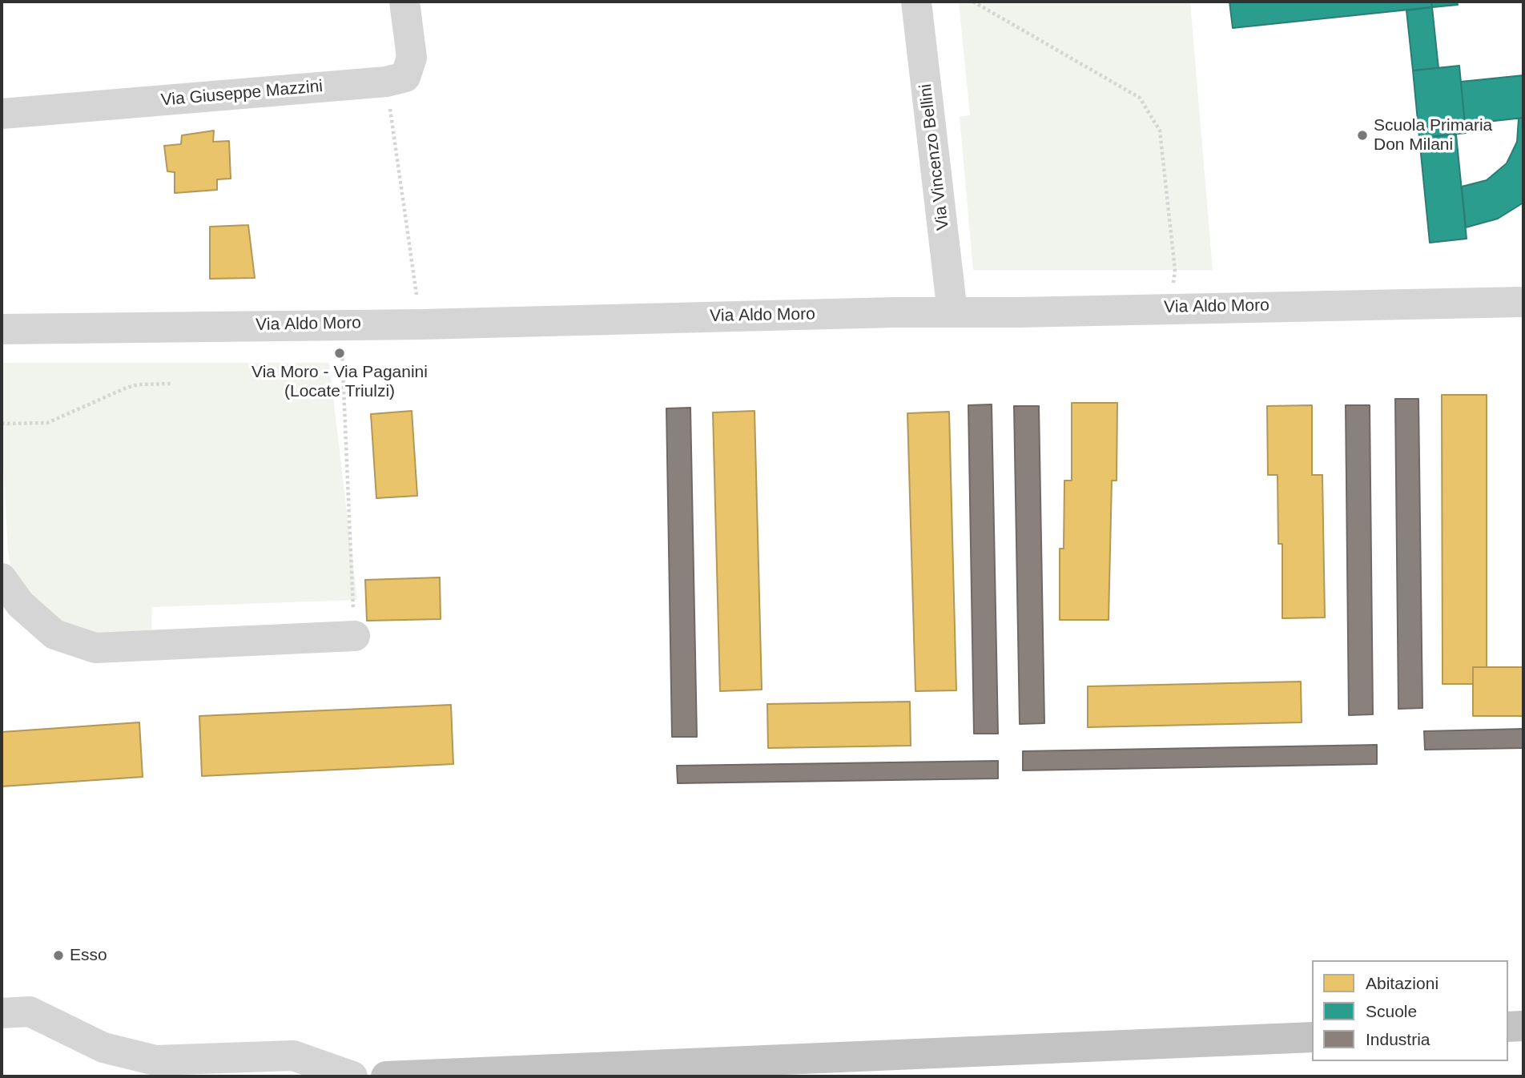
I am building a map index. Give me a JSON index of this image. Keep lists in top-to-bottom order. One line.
{"streets":{"street":["Via Giuseppe Mazzini","Via Vincenzo Bellini","Via Aldo Moro"]},"crossings":[["Via Vincenzo Bellini","Via Aldo Moro"]],"places":["Scuola Primaria Don Milani","Via Moro - Via Paganini (Locate Triulzi)","Esso"],"legend":["Abitazioni","Scuole","Industria"]}
